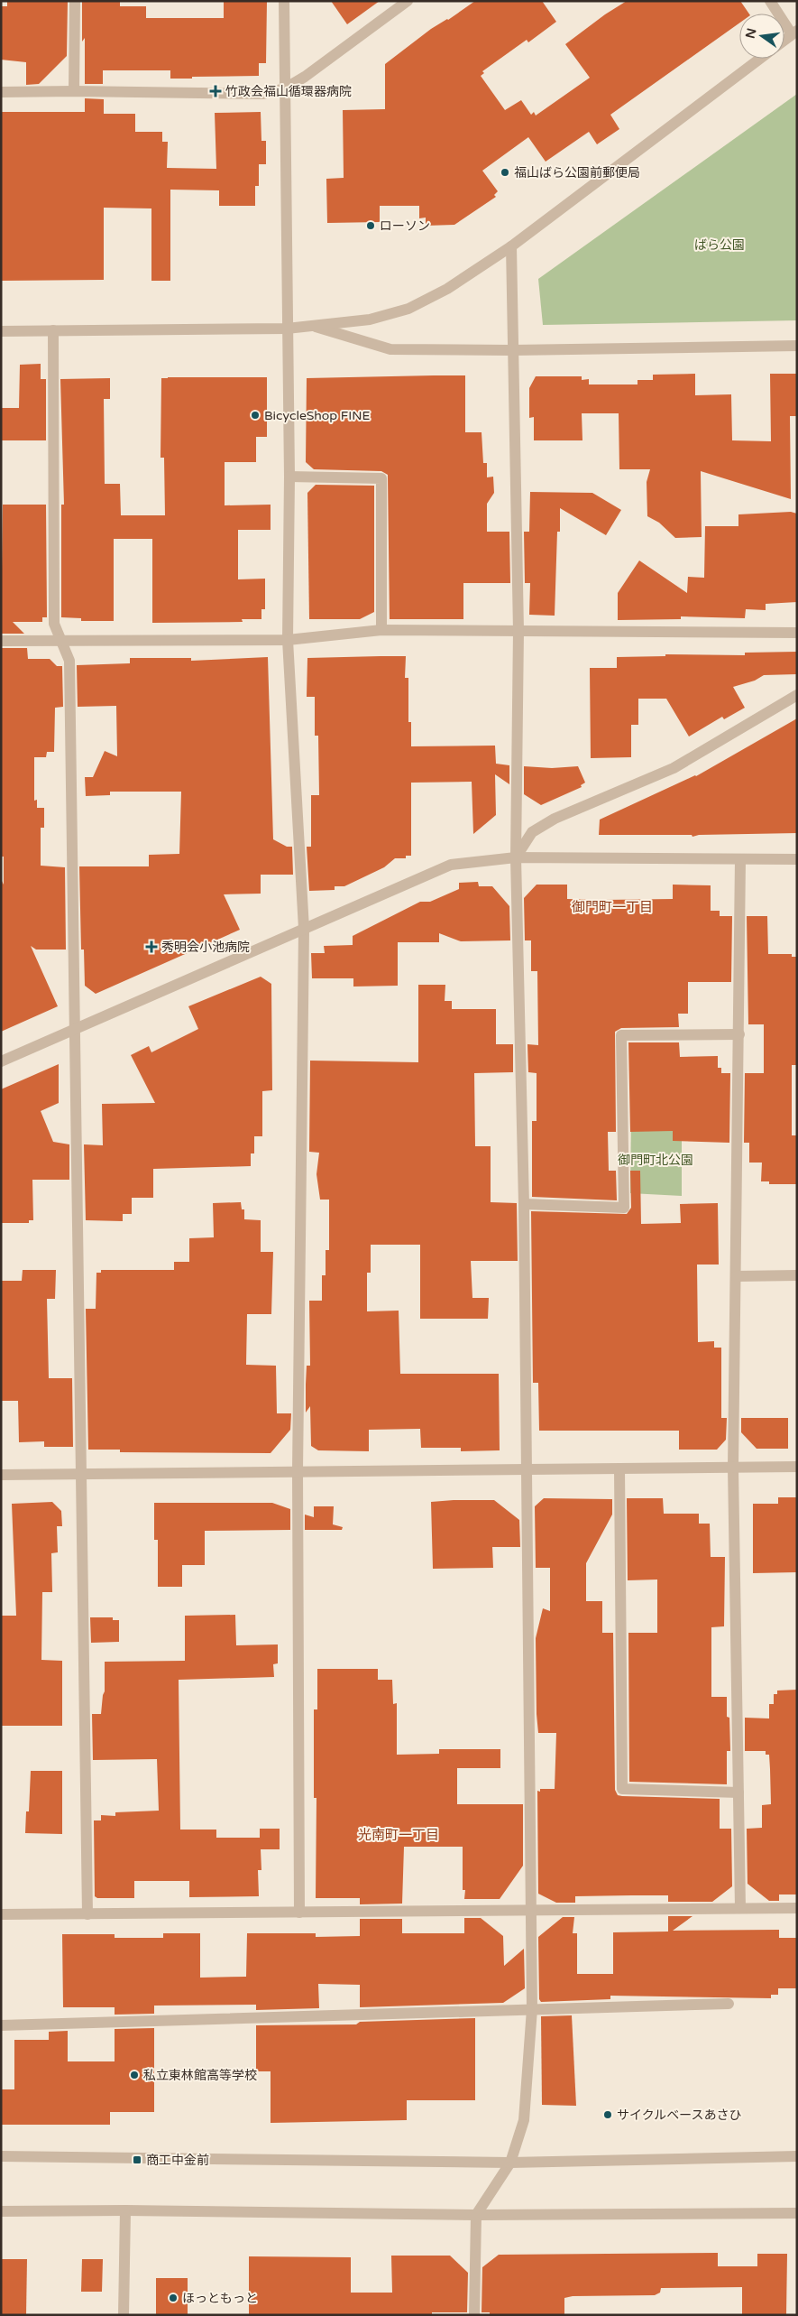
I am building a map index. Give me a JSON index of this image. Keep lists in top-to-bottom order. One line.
{"districts":["御門町一丁目","光南町一丁目"],"parks":["ばら公園","御門町北公園"],"places":{"health":["竹政会福山循環器病院","秀明会小池病院"],"other":["福山ばら公園前郵便局","ローソン","BicycleShop FINE","私立東林館高等学校","サイクルベースあさひ","ほっともっと"],"transit":["商工中金前"]},"north":"left"}
